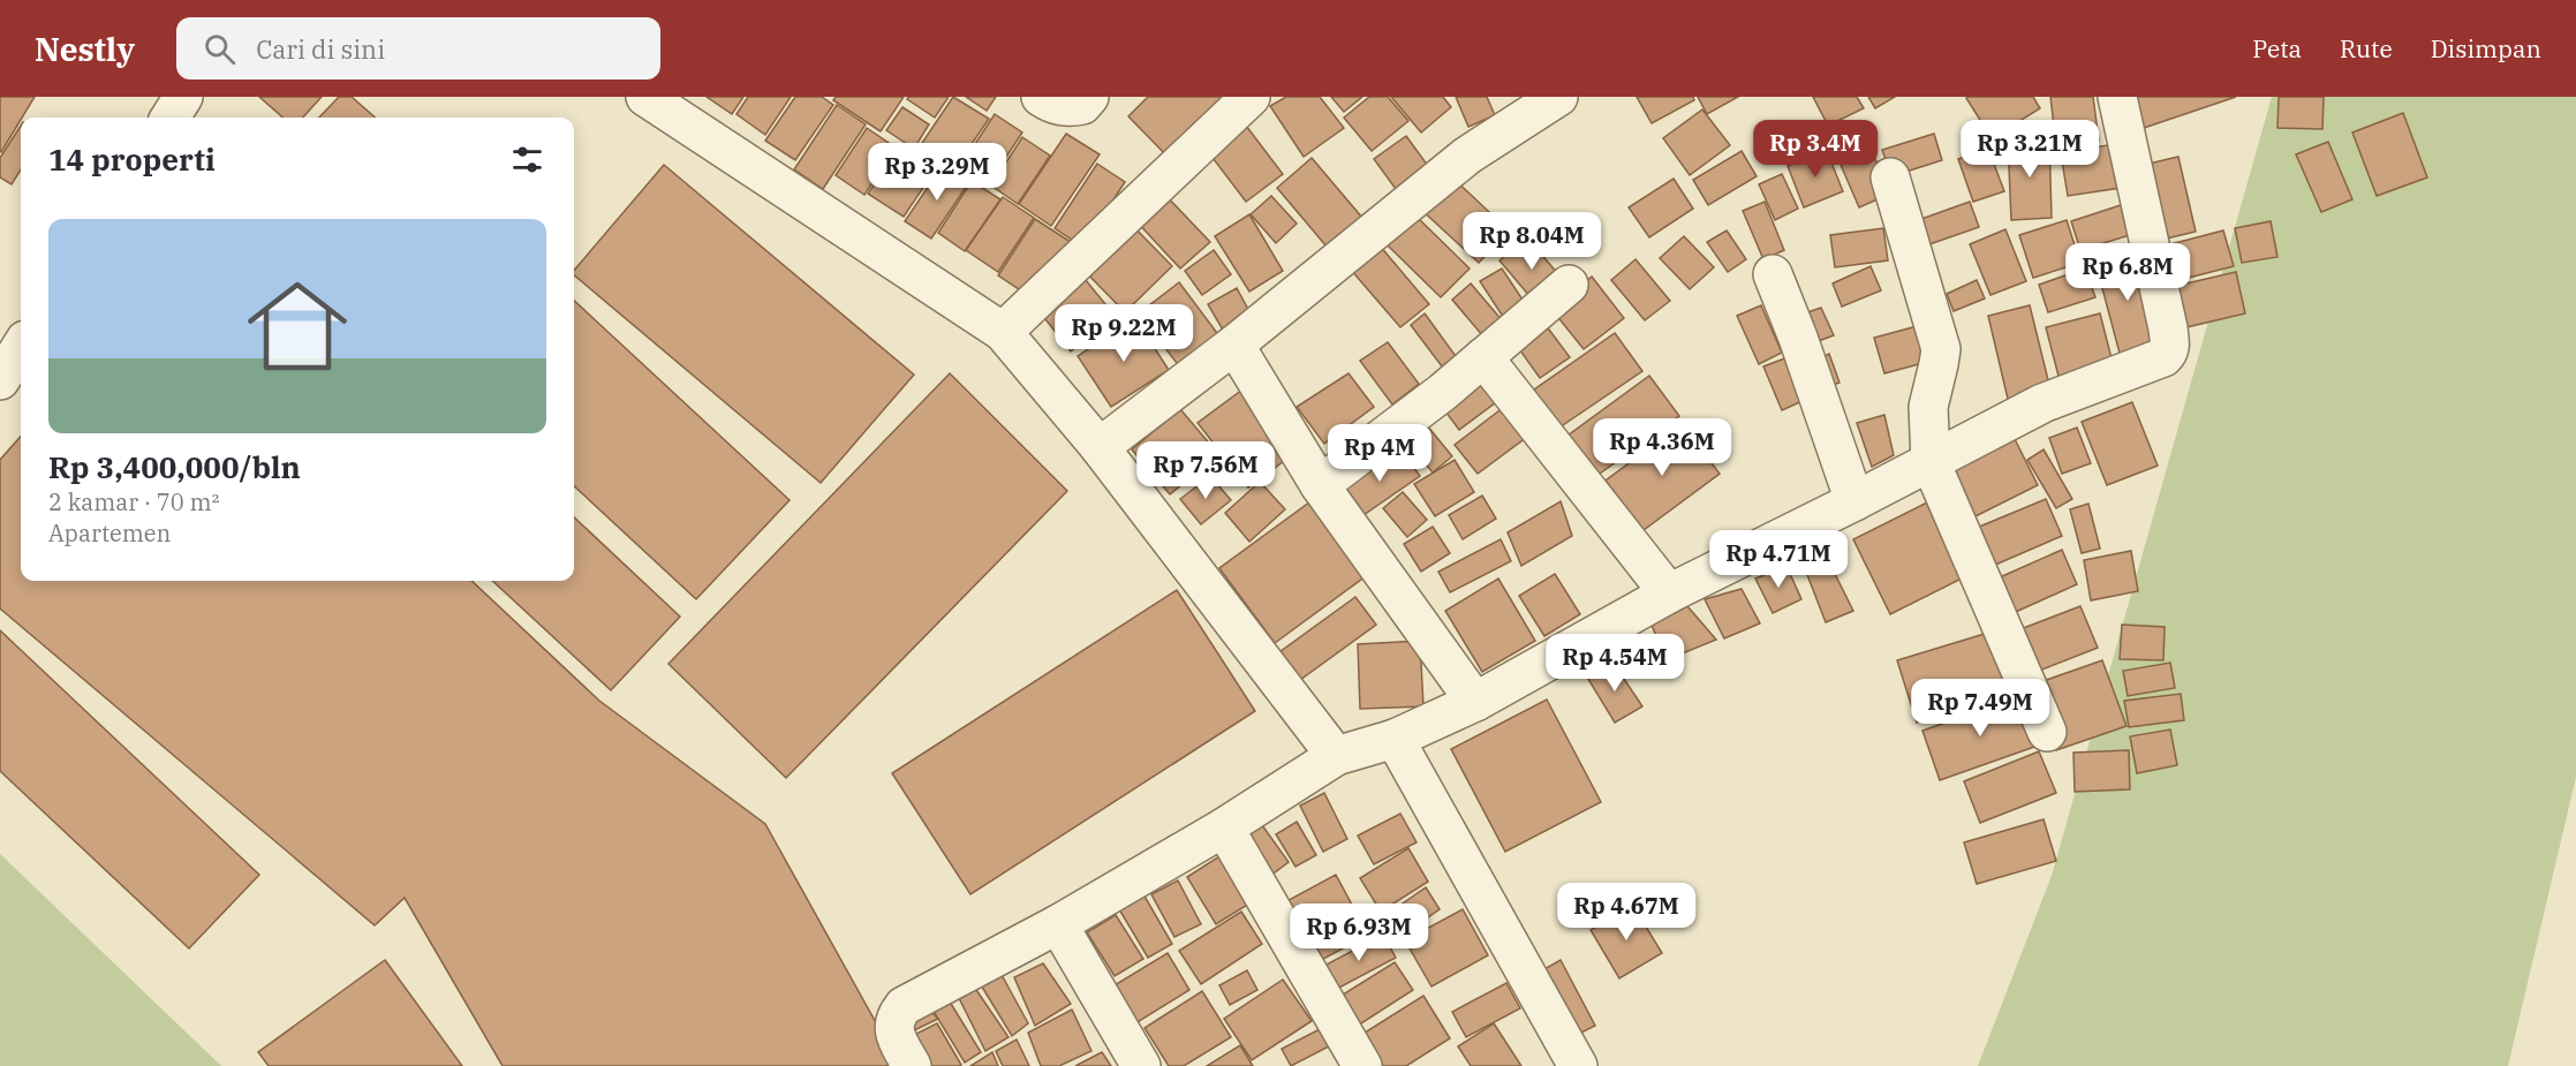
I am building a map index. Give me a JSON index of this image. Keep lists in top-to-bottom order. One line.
{"page":{"header":"Nestly","search":"Cari di sini","nav":["Peta","Rute","Disimpan"],"heading":"14 properti","price":["Rp 3.4M","Rp 3.21M","Rp 3.29M","Rp 8.04M","Rp 6.8M","Rp 9.22M","Rp 4.36M","Rp 4M","Rp 7.56M","Rp 4.71M","Rp 4.54M","Rp 7.49M","Rp 4.67M","Rp 6.93M"],"list":[{"name":"Rp 3,400,000/bln","note":"2 kamar · 70 m² · Apartemen"}]}}
